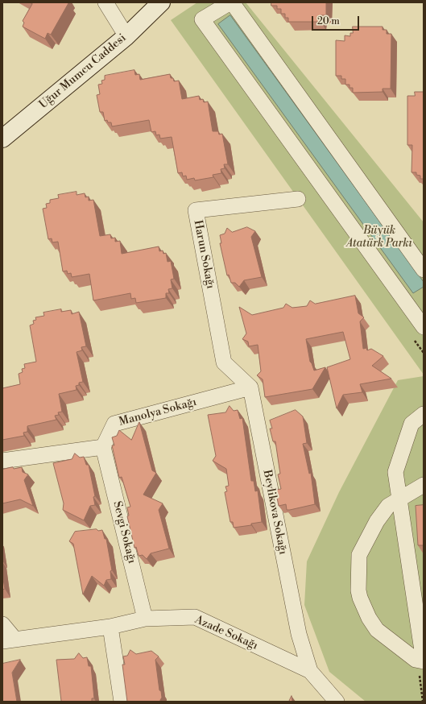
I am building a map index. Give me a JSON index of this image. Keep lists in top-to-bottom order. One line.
{"streets":{"main road":["Uğur Mumcu Caddesi"],"street":["Harun Sokağı","Manolya Sokağı","Beylikova Sokağı","Sevgi Sokağı","Azade Sokağı"]},"crossings":[["Harun Sokağı","Manolya Sokağı"],["Harun Sokağı","Beylikova Sokağı"],["Manolya Sokağı","Beylikova Sokağı"],["Manolya Sokağı","Sevgi Sokağı"],["Beylikova Sokağı","Azade Sokağı"],["Sevgi Sokağı","Azade Sokağı"]],"parks":["Büyük Atatürk Parkı"],"scale_bar":"20 m"}
